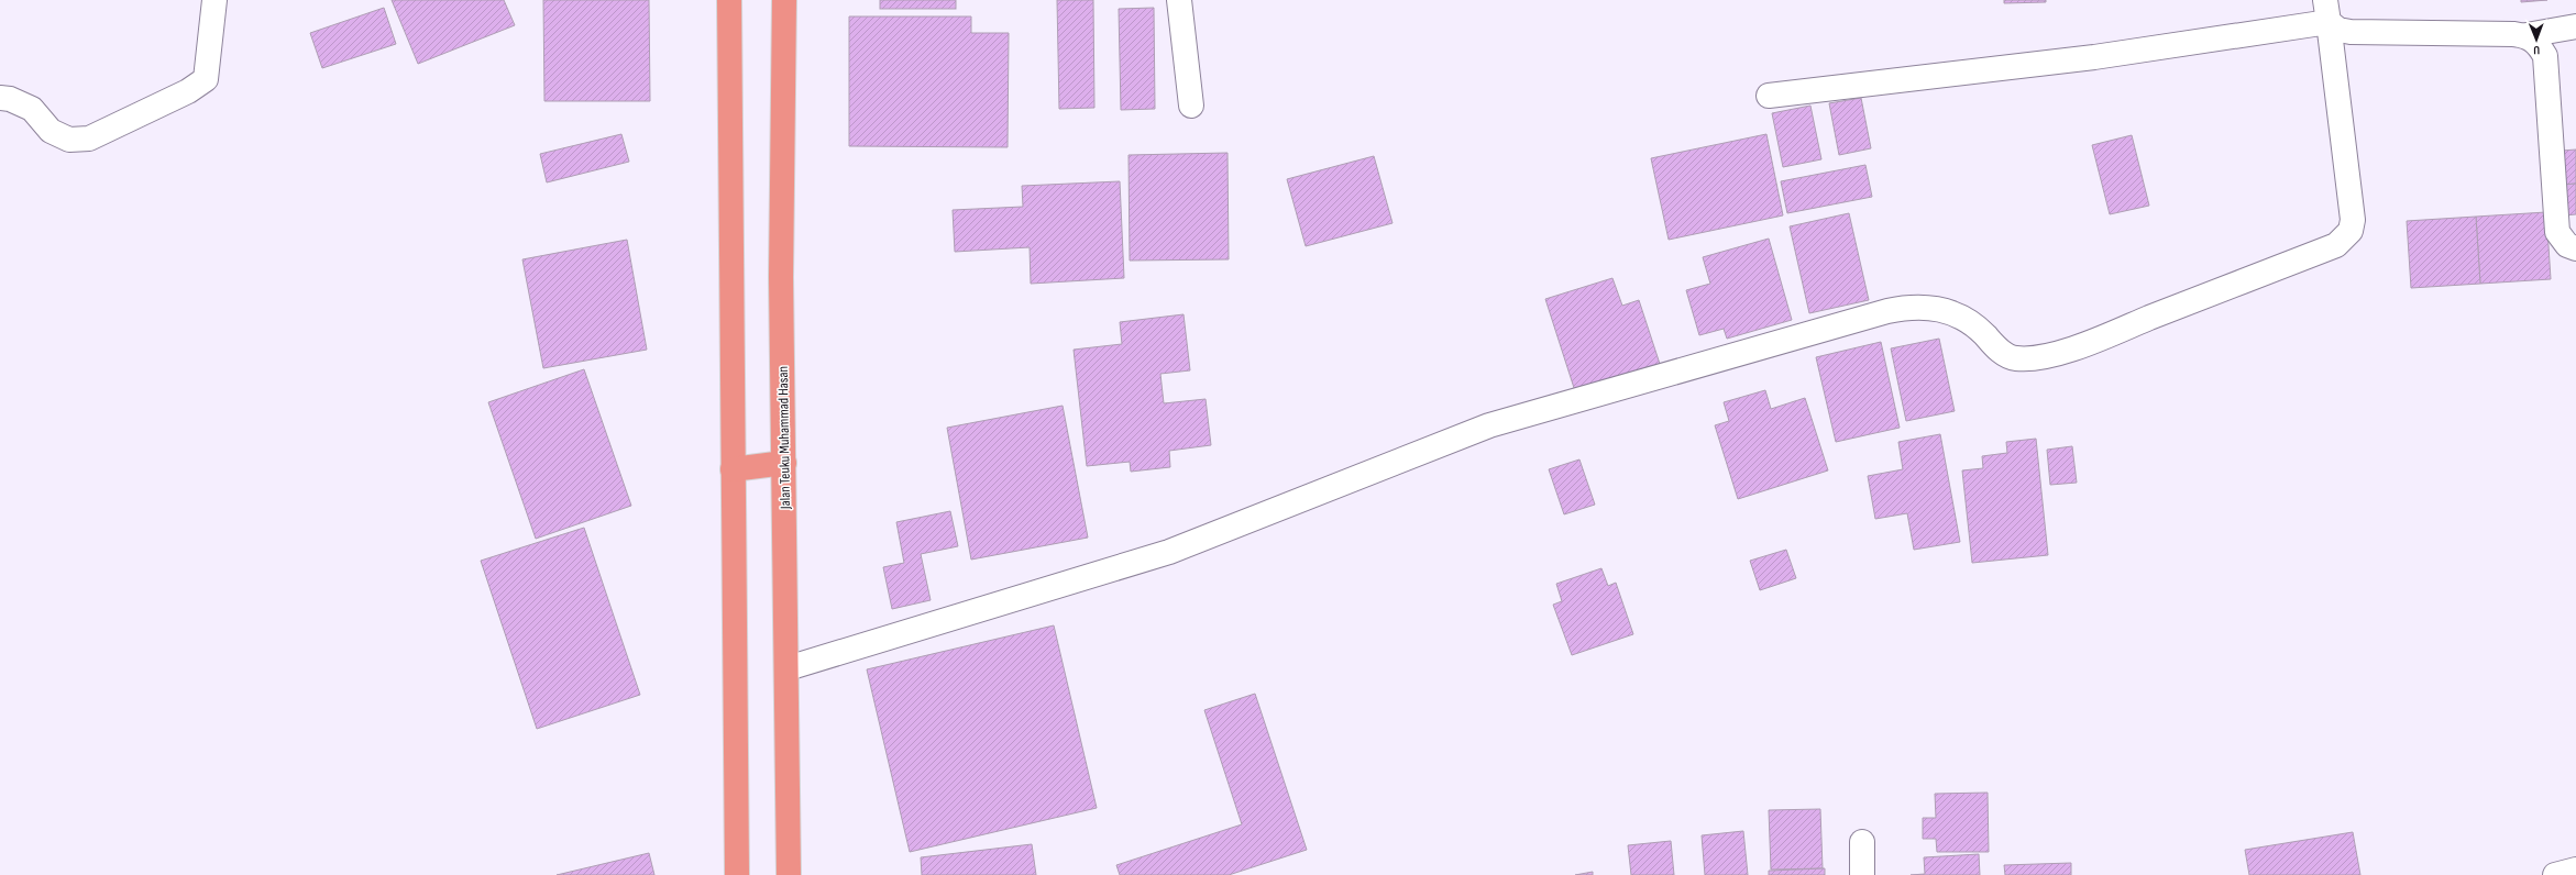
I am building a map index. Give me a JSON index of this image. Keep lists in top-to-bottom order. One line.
{"streets":{"highway":["Jalan Teuku Muhammad Hasan"]},"north":"bottom"}
